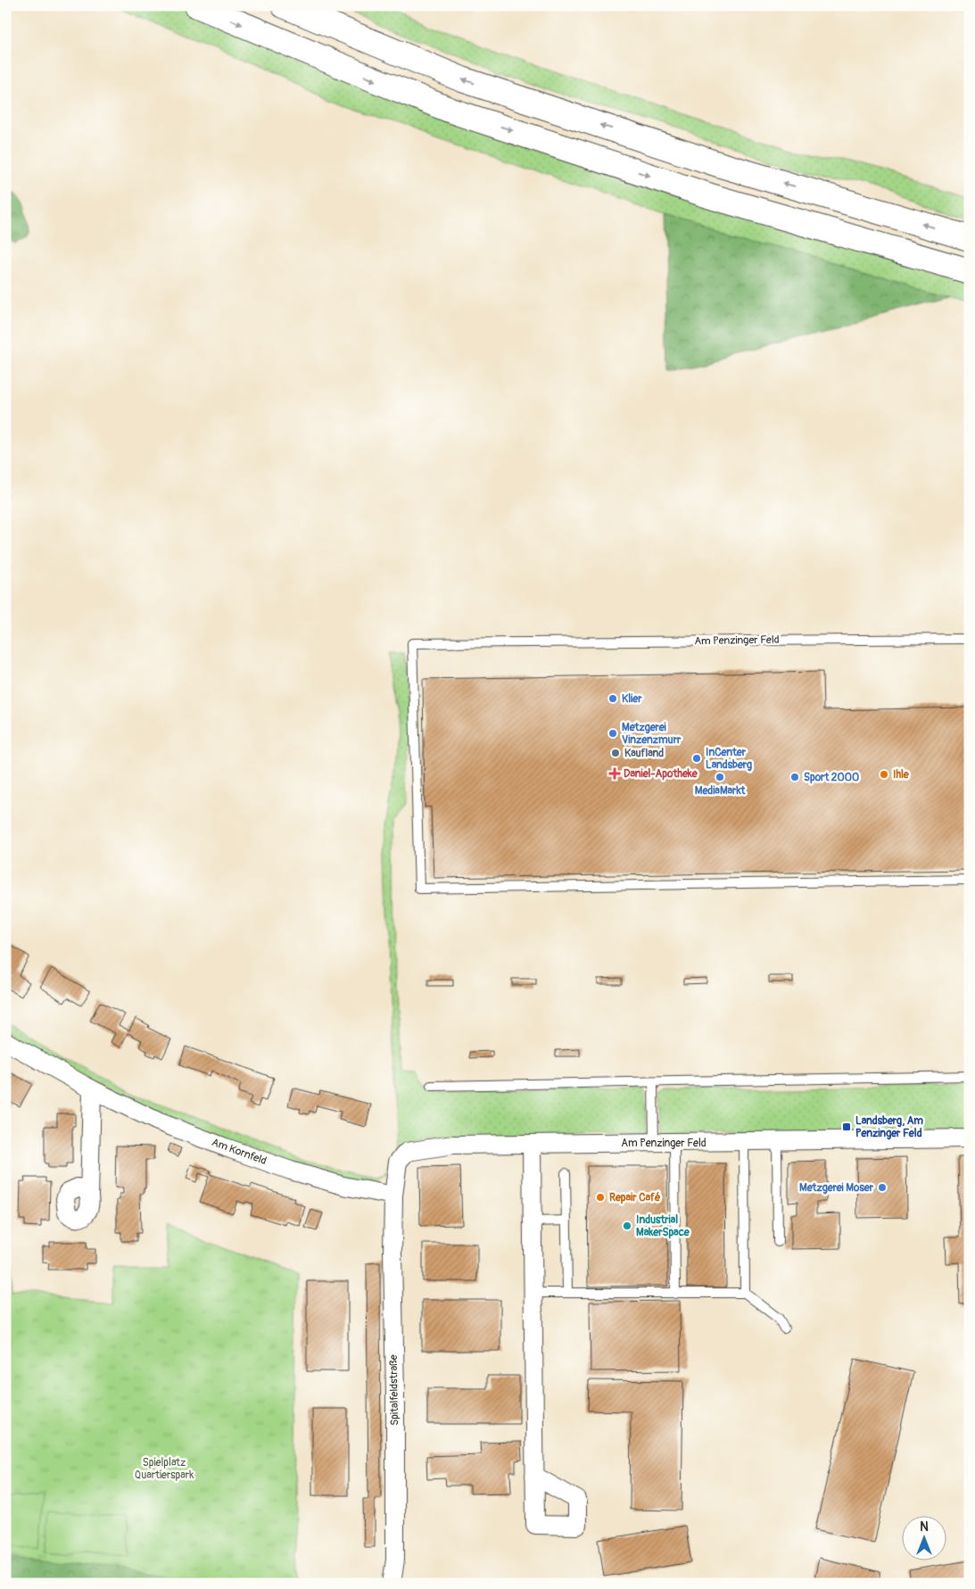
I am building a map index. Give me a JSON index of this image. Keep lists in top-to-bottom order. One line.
{"streets":{"street":["Am Penzinger Feld","Am Kornfeld","Spitalfeldstraße"]},"crossings":[["Am Penzinger Feld","Am Kornfeld"],["Am Penzinger Feld","Spitalfeldstraße"],["Am Kornfeld","Spitalfeldstraße"]],"parks":["Spielplatz Quartierspark"],"places":{"other":["Klier","Metzgerei Vinzenzmurr","Kaufland","InCenter Landsberg","Ihle","MediaMarkt","Sport 2000","Metzgerei Moser","Repair Café","Industrial MakerSpace"],"health":["Daniel-Apotheke"],"transit":["Landsberg, Am Penzinger Feld"]},"north":"top"}
